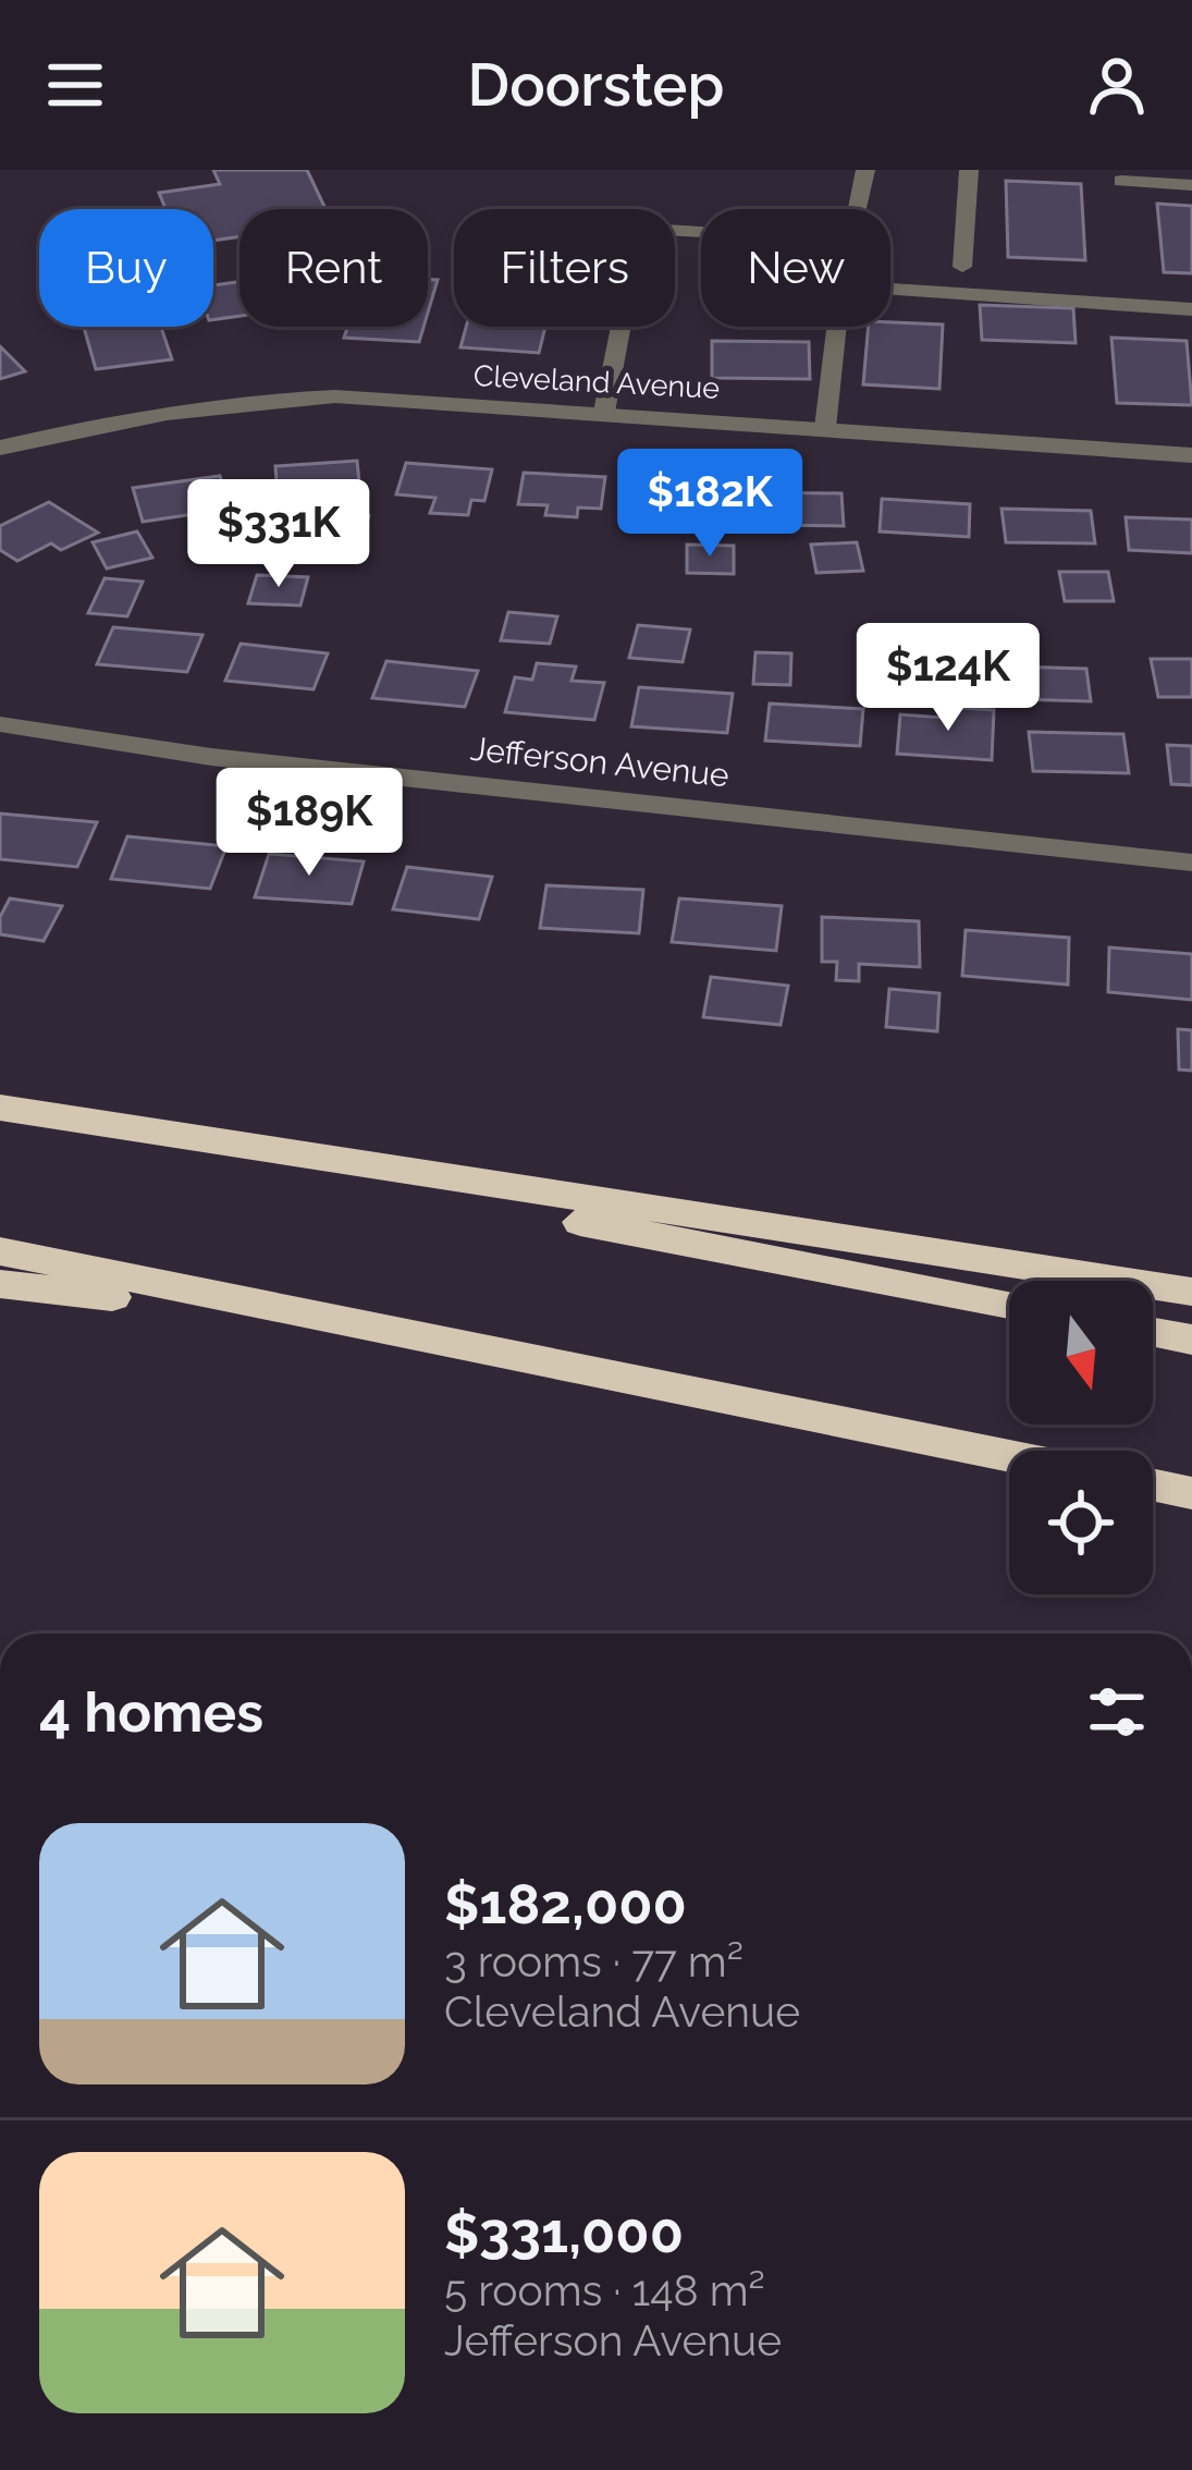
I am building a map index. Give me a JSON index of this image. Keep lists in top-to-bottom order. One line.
{"streets":{"street":["Cleveland Avenue","Jefferson Avenue"]},"north":"bottom","page":{"header":"Doorstep","chip":["Buy","Rent","Filters","New"],"price":["$182K","$331K","$124K","$189K"],"heading":"4 homes","list":[{"name":"$182,000","note":"3 rooms · 77 m² · Cleveland Avenue"},{"name":"$331,000","note":"5 rooms · 148 m² · Jefferson Avenue"}]}}
